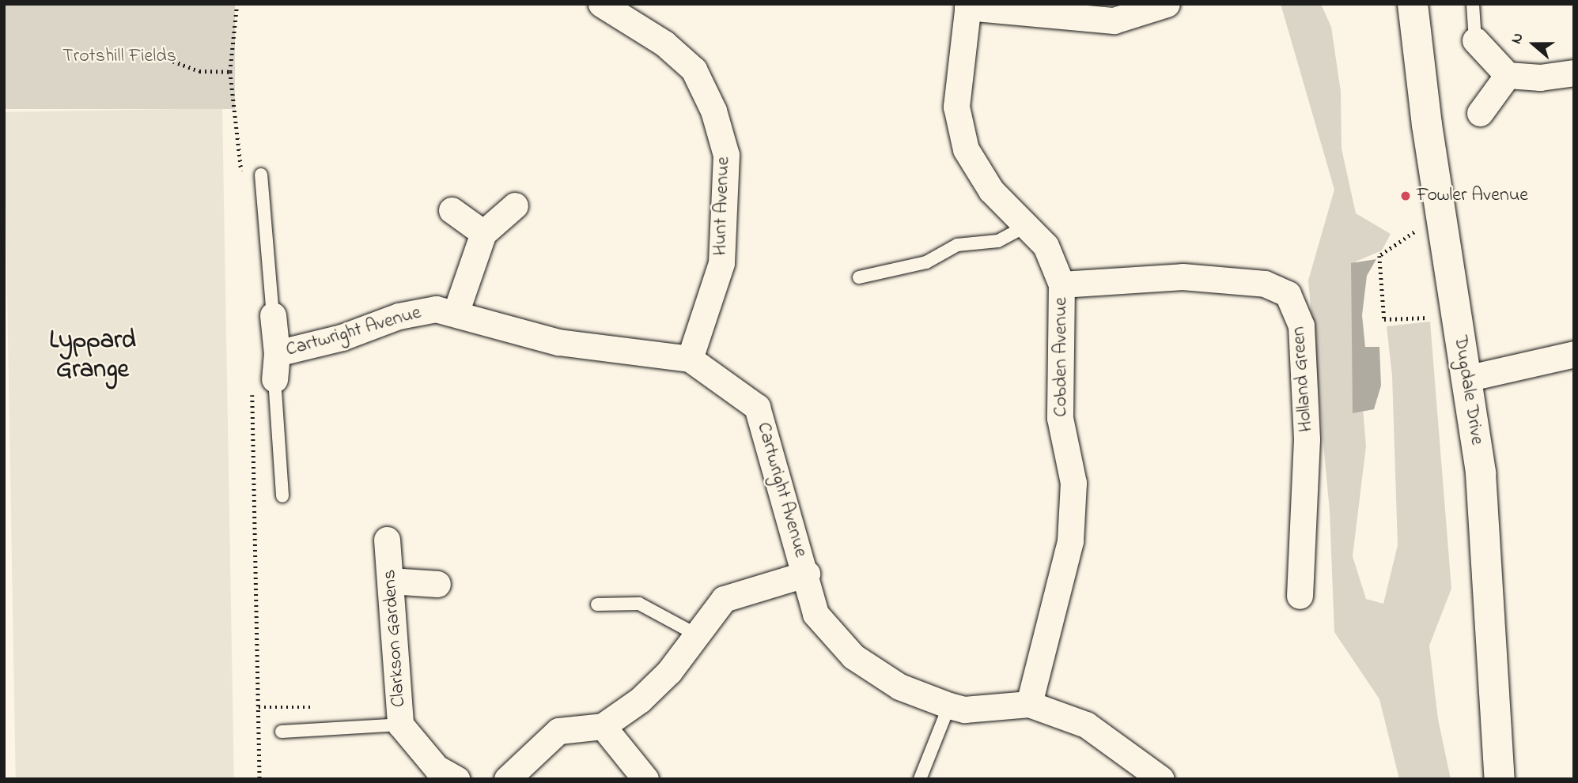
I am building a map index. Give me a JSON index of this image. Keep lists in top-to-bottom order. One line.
{"streets":{"street":["Hunt Avenue","Cartwright Avenue","Cobden Avenue","Holland Green","Dugdale Drive","Clarkson Gardens"]},"crossings":[["Hunt Avenue","Cartwright Avenue"],["Cartwright Avenue","Cobden Avenue"],["Cobden Avenue","Holland Green"]],"districts":["Lyppard Grange"],"parks":["Trotshill Fields"],"places":["Fowler Avenue"],"north":"left"}
